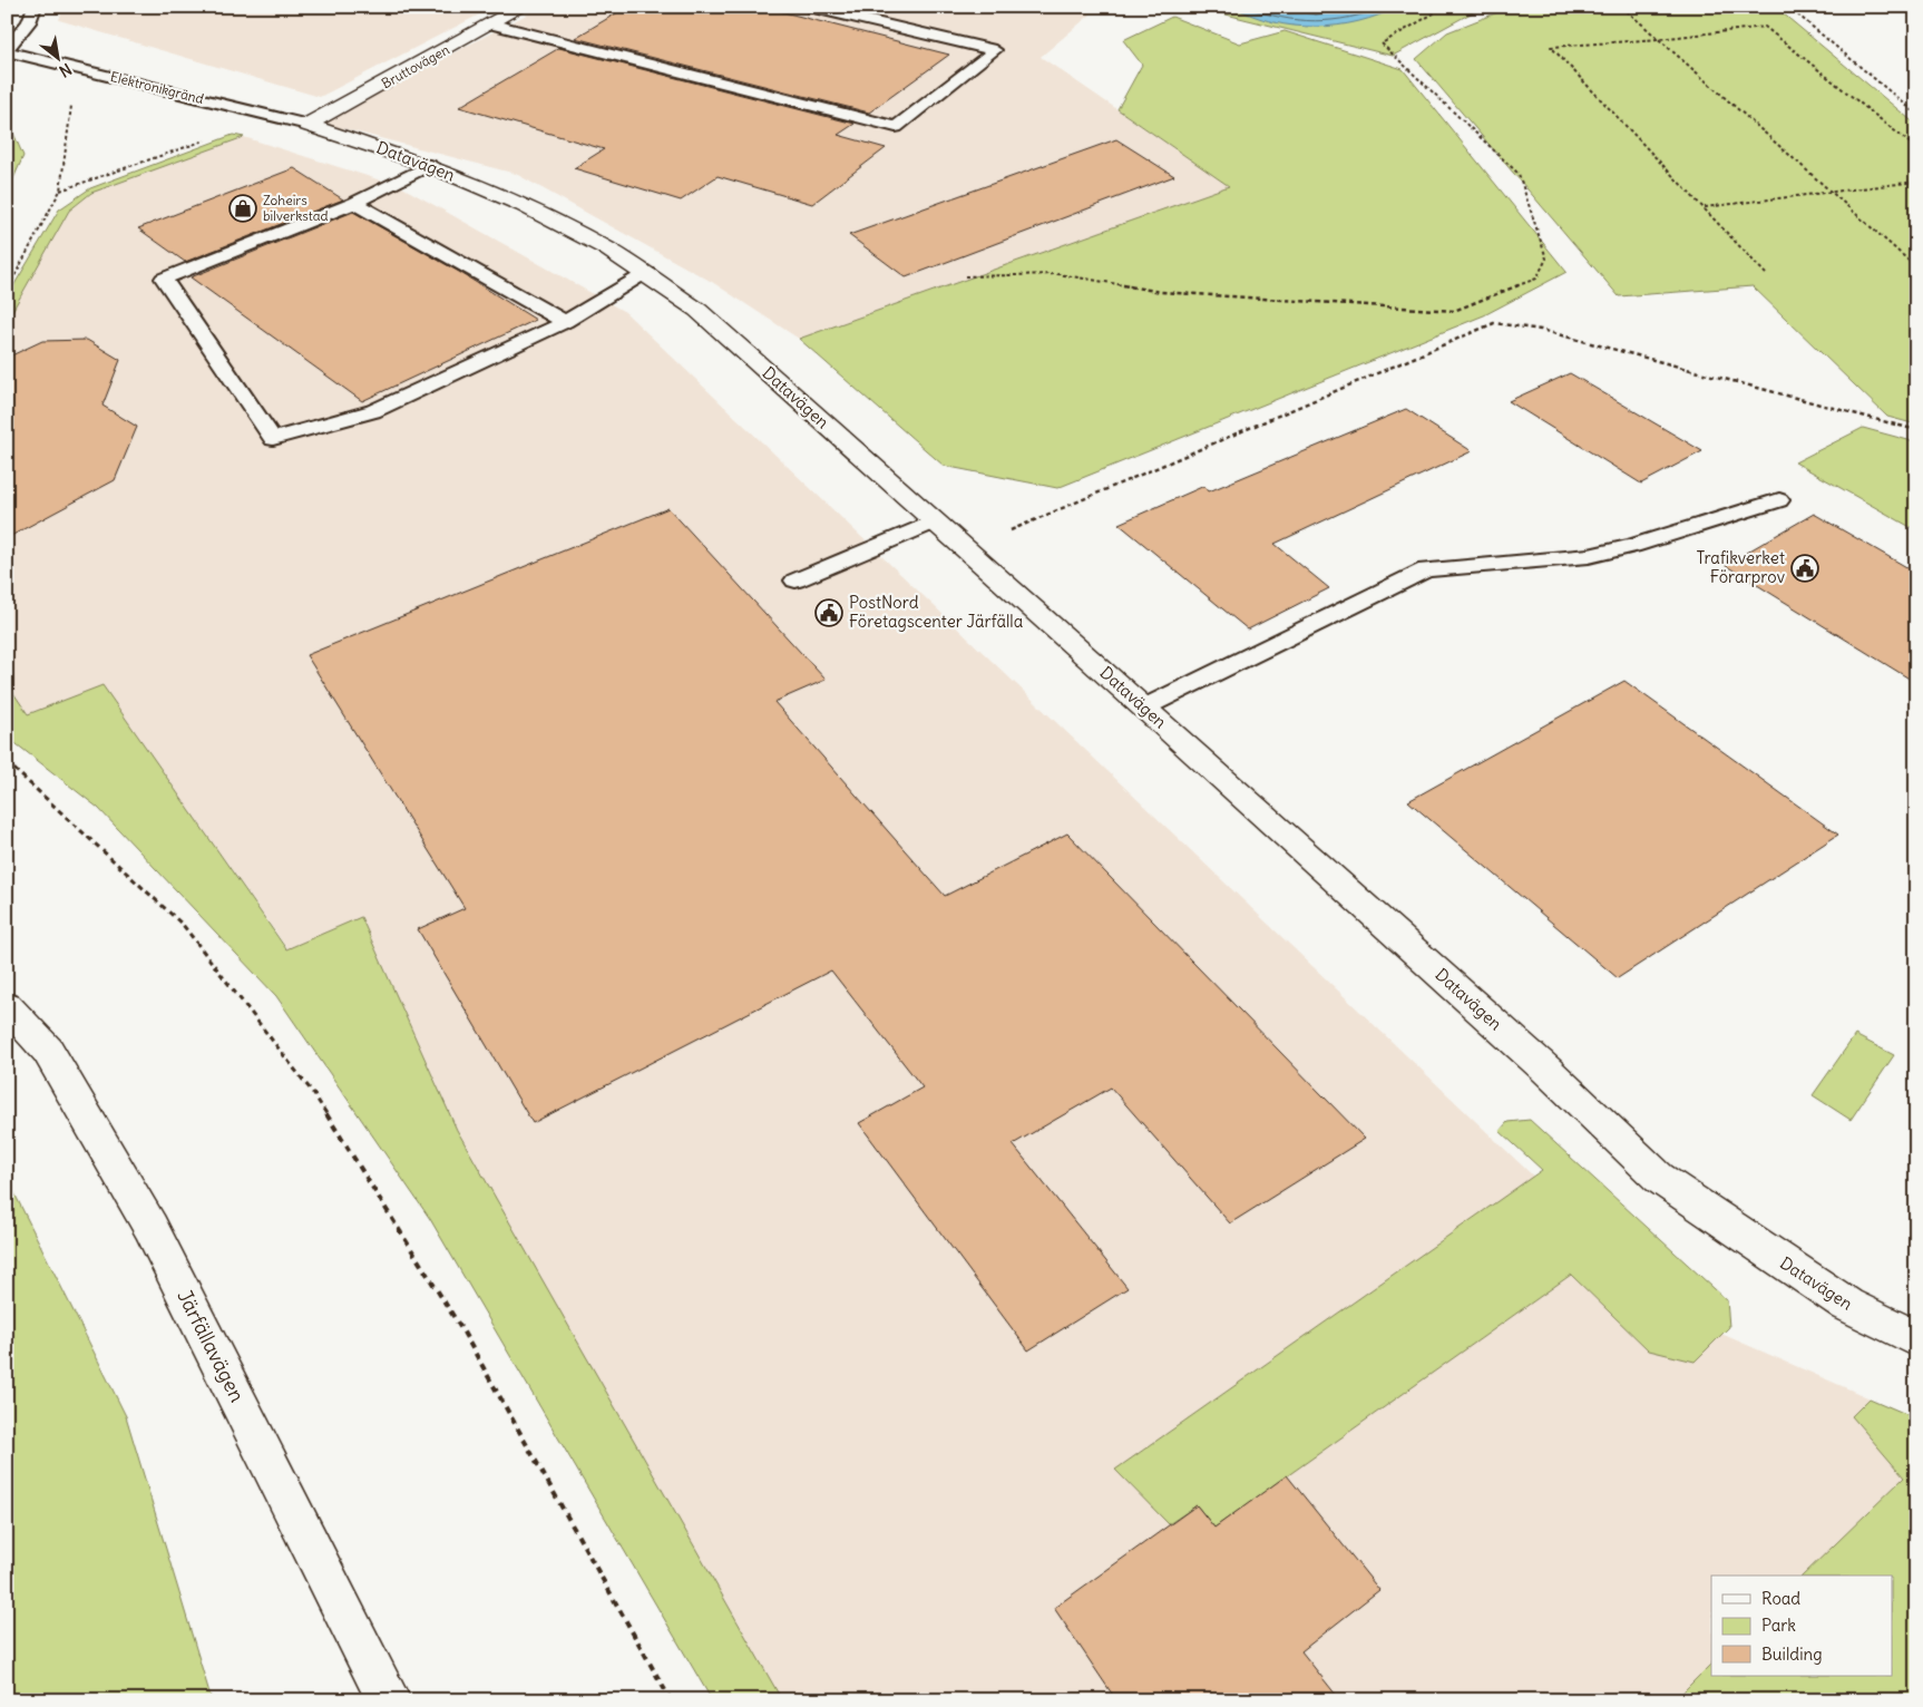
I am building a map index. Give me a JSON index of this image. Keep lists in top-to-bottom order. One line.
{"streets":{"street":["Bruttovägen","Datavägen","Järfällavägen"],"lane":["Elektronikgränd"]},"crossings":[["Bruttovägen","Elektronikgränd"],["Bruttovägen","Datavägen"],["Elektronikgränd","Datavägen"]],"places":{"shop":["Zoheirs bilverkstad"],"public building":["Trafikverket Förarprov","PostNord Företagscenter Järfälla"]},"legend":["Road","Park","Building"],"north":"bottom right"}
